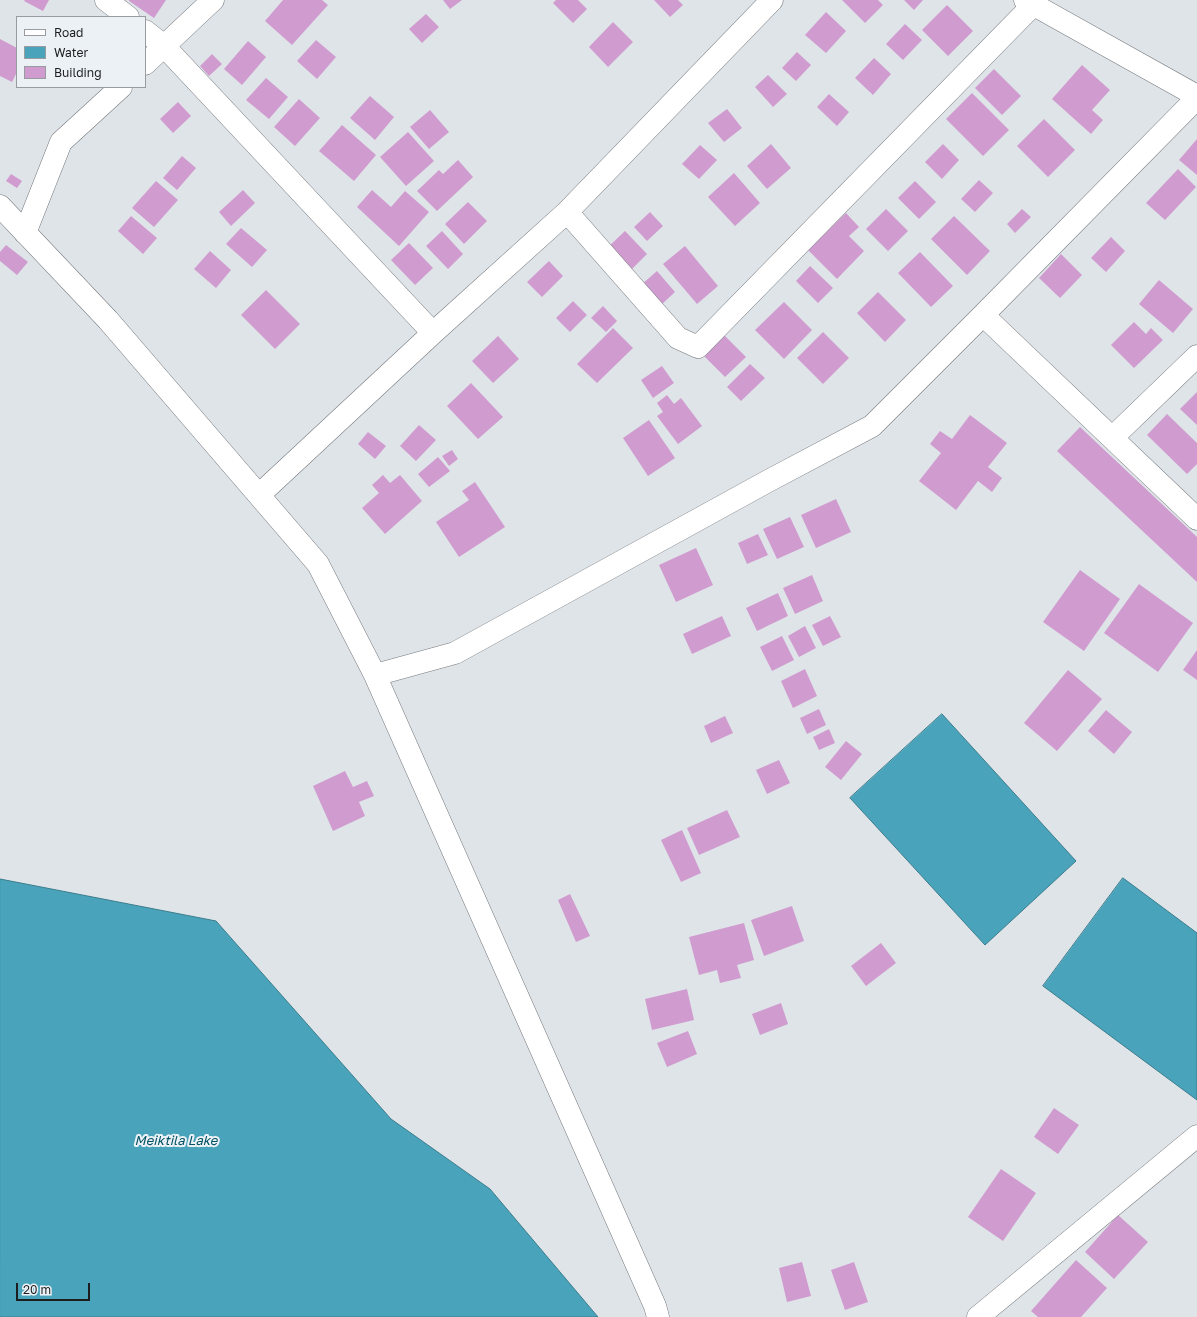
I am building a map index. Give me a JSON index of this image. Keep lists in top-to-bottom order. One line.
{"water":["Meiktila Lake"],"legend":["Road","Water","Building"],"scale_bar":"20 m"}
